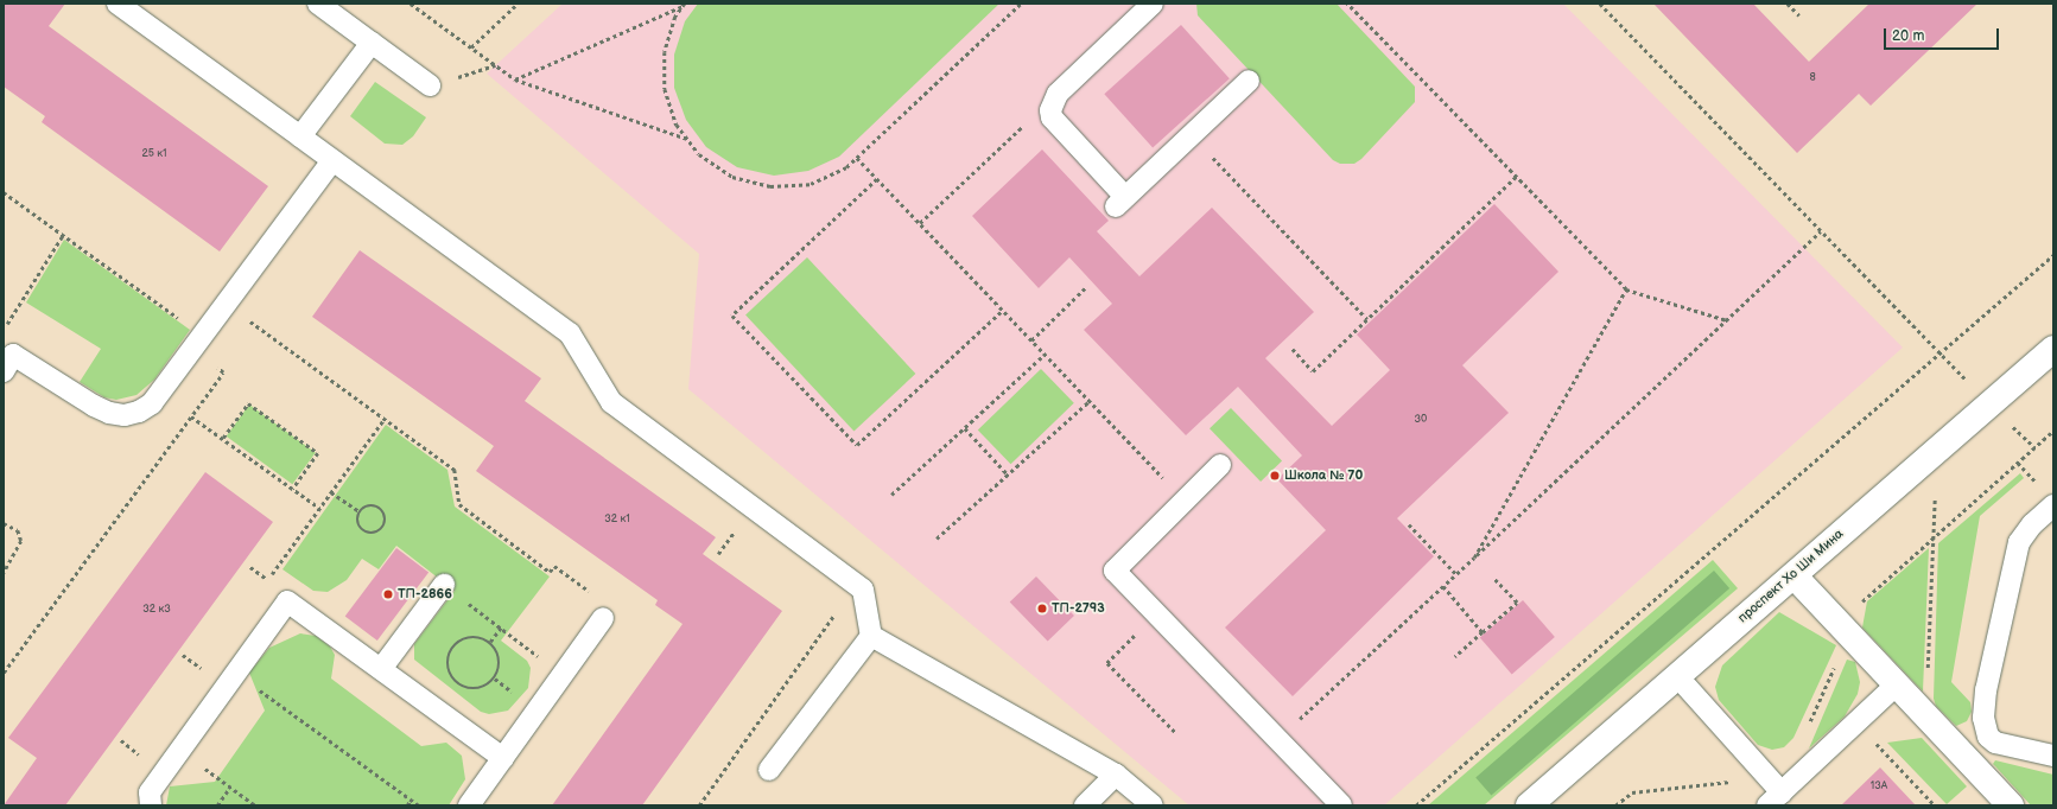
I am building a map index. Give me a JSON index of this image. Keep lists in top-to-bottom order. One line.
{"streets":{"street":["проспект Хо Ши Мина"]},"places":["Школа № 70","ТП-2866","ТП-2793"],"house_numbers":["8","25 к1","30","32 к1","32 к3","13А"],"scale_bar":"20 m"}
